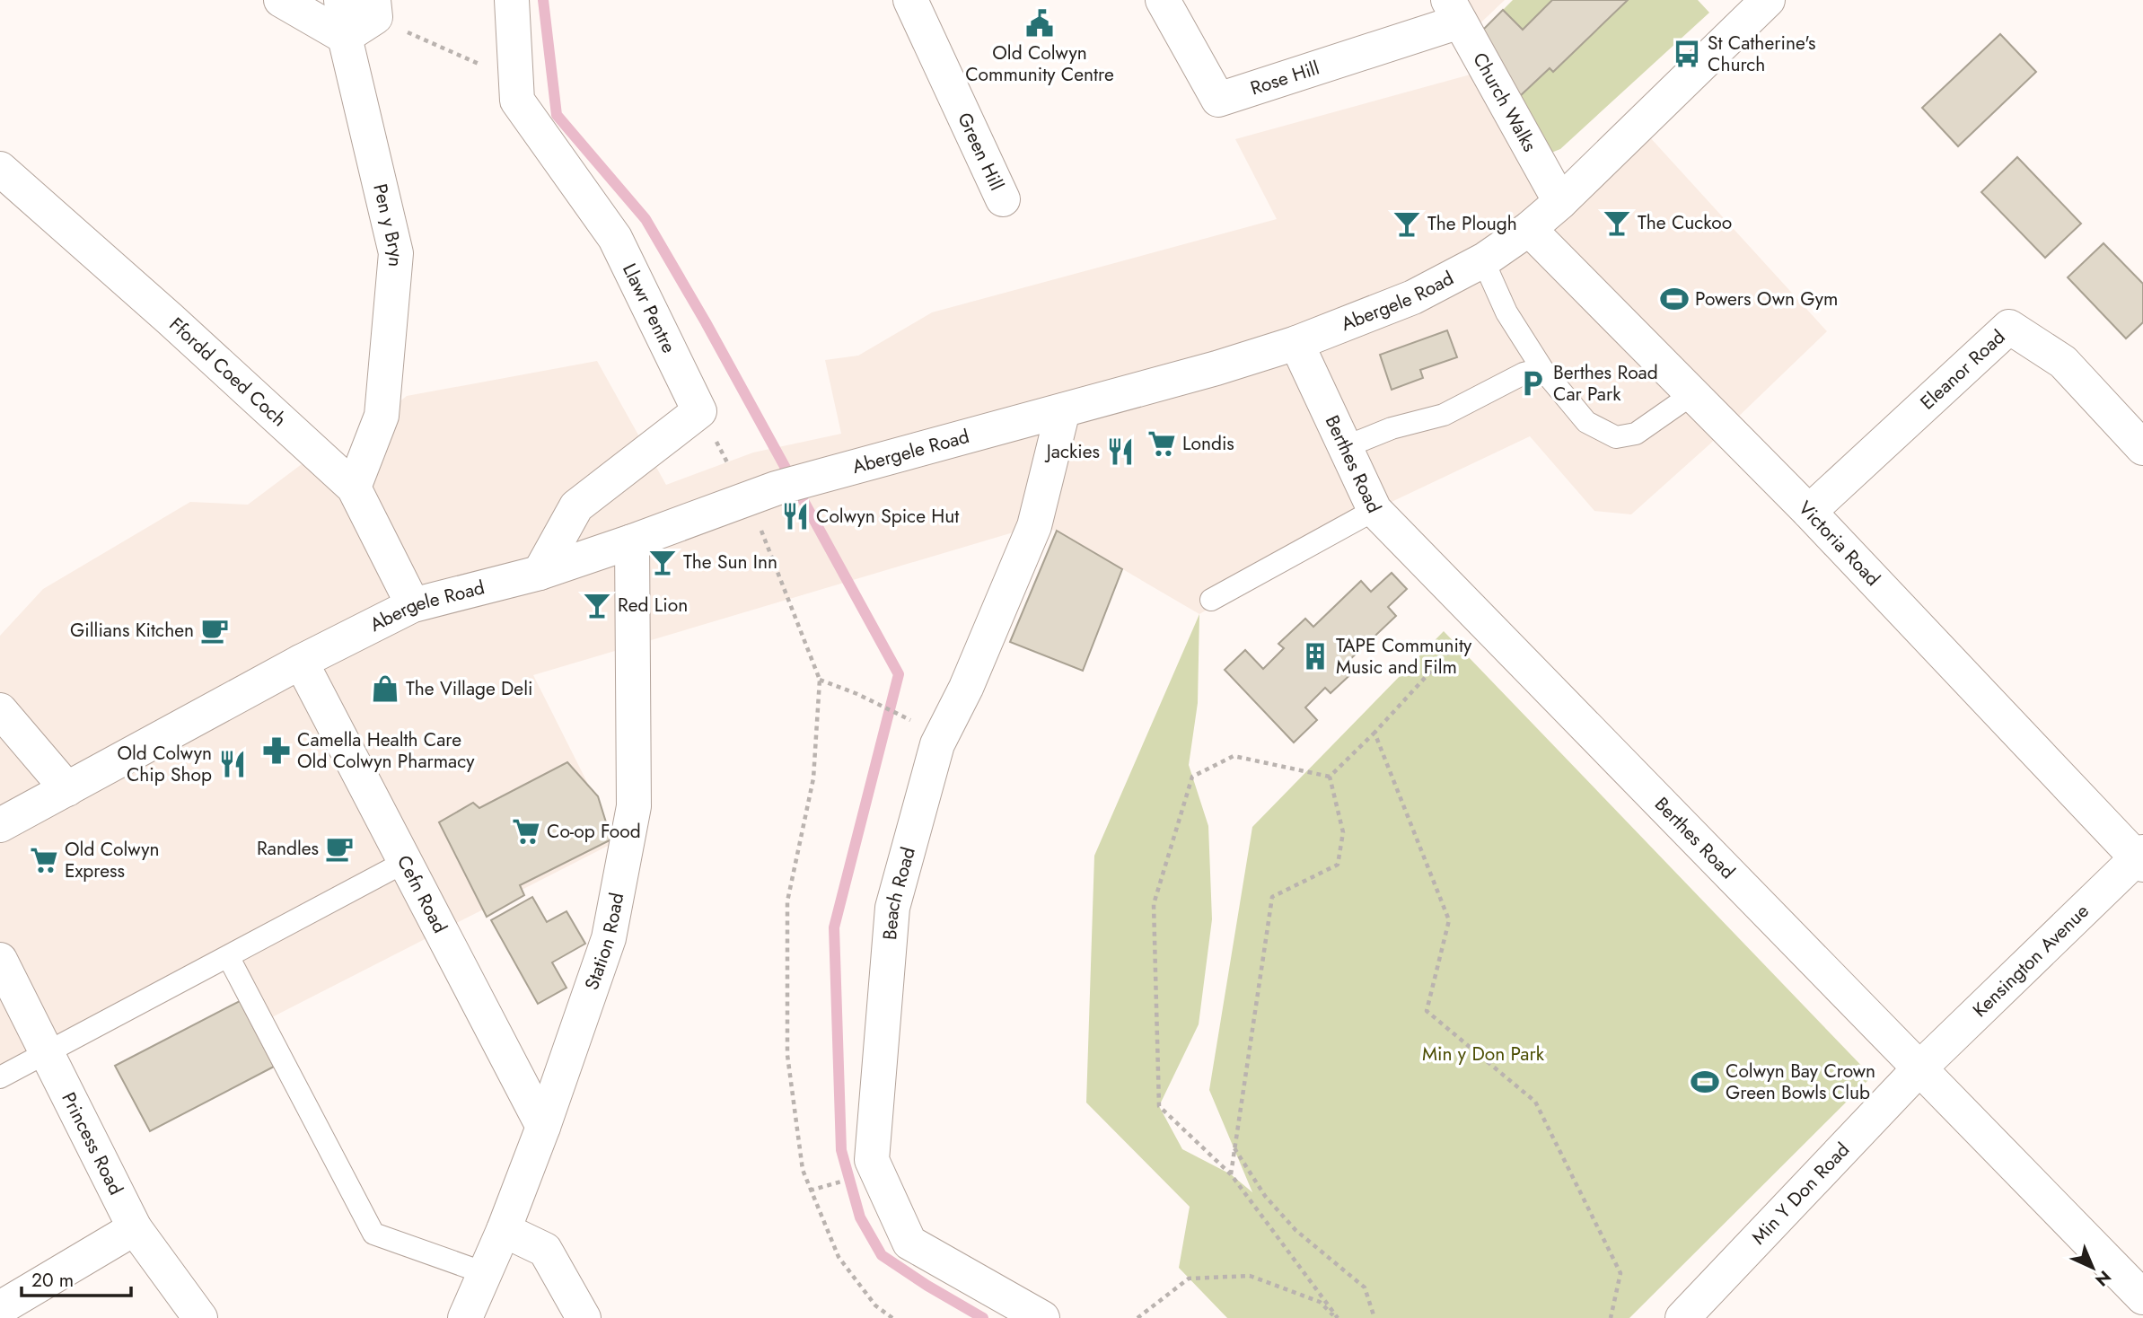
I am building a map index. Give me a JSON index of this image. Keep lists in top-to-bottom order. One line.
{"streets":{"street":["Rose Hill","Church Walks","Green Hill","Pen y Bryn","Abergele Road","Llawr Pentre","Eleanor Road","Ffordd Coed Coch","Berthes Road","Victoria Road","Beach Road","Cefn Road","Station Road","Kensington Avenue","Princess Road","Min Y Don Road"]},"crossings":[["Rose Hill","Church Walks"],["Church Walks","Abergele Road"],["Pen y Bryn","Ffordd Coed Coch"],["Abergele Road","Llawr Pentre"],["Abergele Road","Ffordd Coed Coch"],["Abergele Road","Berthes Road"],["Abergele Road","Victoria Road"],["Abergele Road","Beach Road"],["Abergele Road","Cefn Road"],["Abergele Road","Station Road"],["Eleanor Road","Victoria Road"],["Berthes Road","Kensington Avenue"],["Berthes Road","Min Y Don Road"],["Victoria Road","Kensington Avenue"],["Cefn Road","Station Road"],["Kensington Avenue","Min Y Don Road"]],"parks":["Min y Don Park"],"places":{"public building":["Old Colwyn Community Centre"],"bus stop":["St Catherine's Church"],"bar":["The Cuckoo","The Plough","The Sun Inn","Red Lion"],"sports":["Powers Own Gym","Colwyn Bay Crown Green Bowls Club"],"parking":["Berthes Road Car Park"],"supermarket":["Londis","Co-op Food","Old Colwyn Express"],"restaurant":["Jackies","Colwyn Spice Hut","Old Colwyn Chip Shop"],"cafe":["Gillians Kitchen","Randles"],"building":["TAPE Community Music and Film"],"shop":["The Village Deli"],"pharmacy":["Camella Health Care Old Colwyn Pharmacy"]},"scale_bar":"20 m","north":"bottom right"}
